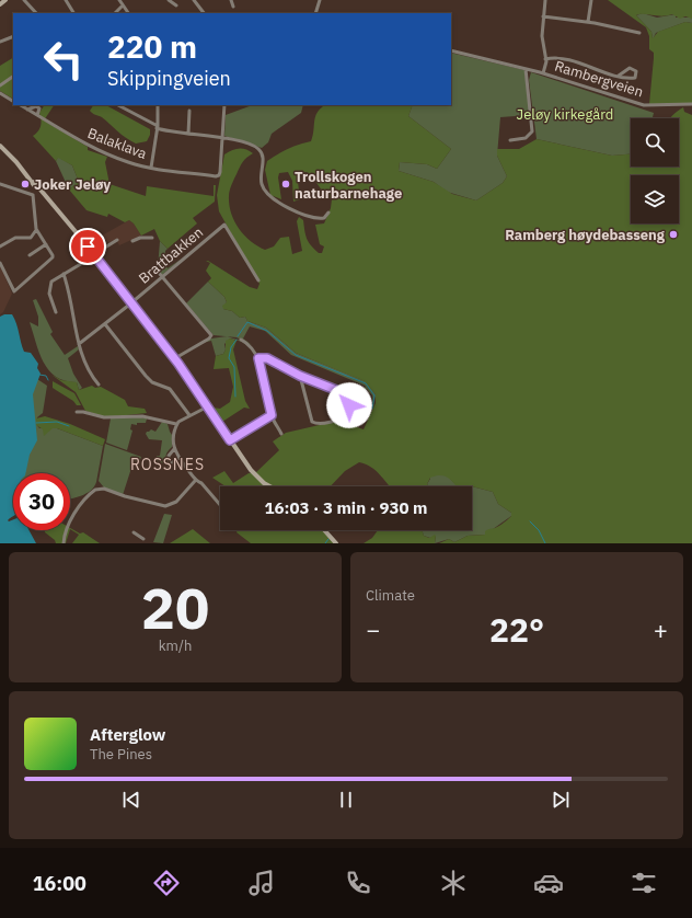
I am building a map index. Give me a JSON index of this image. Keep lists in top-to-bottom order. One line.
{"streets":{"street":["Rambergveien","Balaklava","Brattbakken"]},"districts":["ROSSNES"],"parks":["Jeløy kirkegård"],"places":["Joker Jeløy","Trollskogen naturbarnehage","Ramberg høydebasseng"],"page":{"turn":["220 m","Skippingveien"],"limit":"30","trip":"16:03 · 3 min · 930 m","tile":[["20","km/h"],"Climate"],"heat":["−","22°","+"],"song":["Afterglow","The Pines"],"tabs":"16:00"}}
